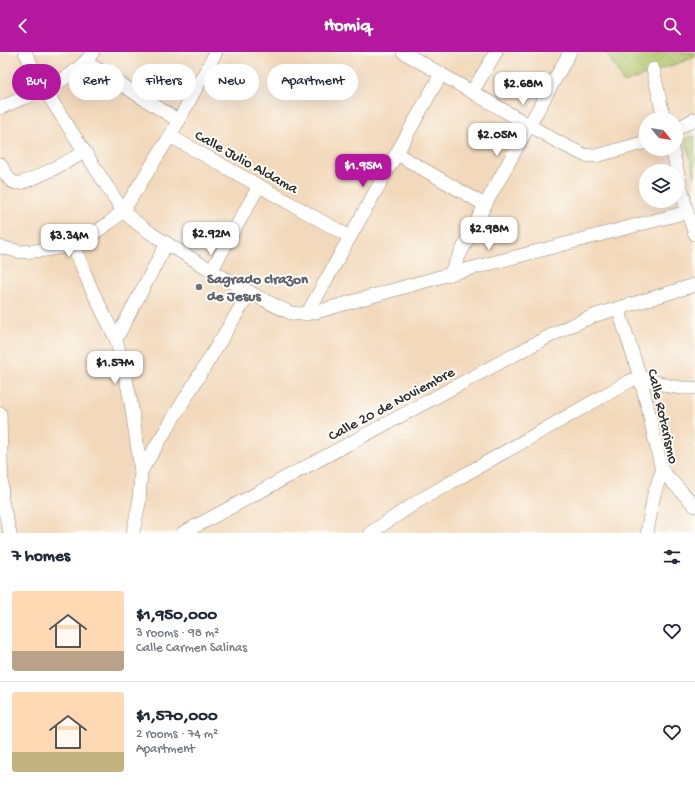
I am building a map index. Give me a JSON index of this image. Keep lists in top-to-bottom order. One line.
{"streets":{"street":["Calle Julio Aldama","Calle 20 de Noviembre","Calle Rotarismo"]},"crossings":[["Calle 20 de Noviembre","Calle Rotarismo"]],"places":["Sagrado clrazon de Jesus"],"north":"bottom right","page":{"header":"Homiq","chip":["Buy","Rent","Filters","New","Apartment"],"price":["$2.68M","$2.05M","$1.95M","$2.98M","$2.92M","$3.34M","$1.57M"],"heading":"7 homes","list":[{"name":"$1,950,000","note":"3 rooms · 98 m² · Calle Carmen Salinas"},{"name":"$1,570,000","note":"2 rooms · 74 m² · Apartment"}]}}
